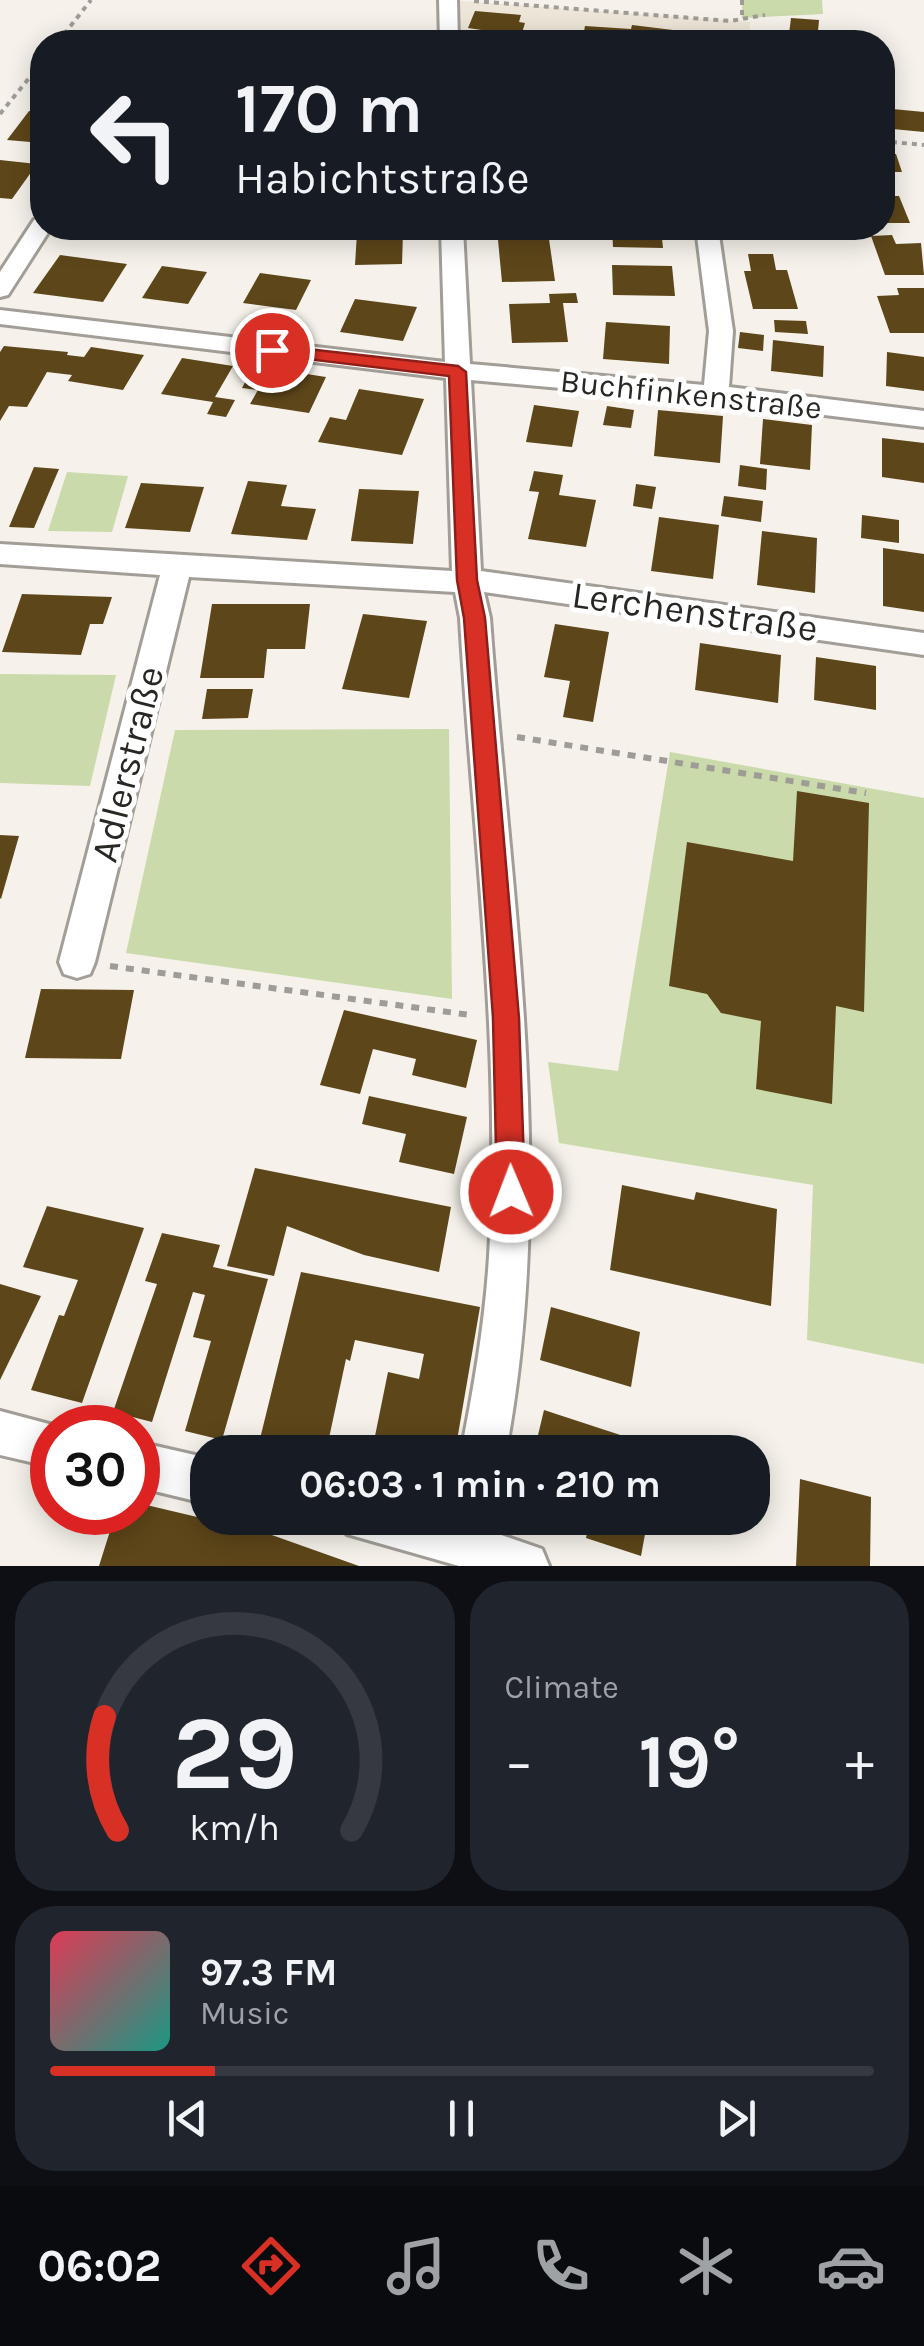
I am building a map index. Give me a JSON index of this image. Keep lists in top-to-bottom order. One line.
{"streets":{"street":["Buchfinkenstraße","Lerchenstraße","Adlerstraße"]},"page":{"turn":["170 m","Habichtstraße"],"limit":"30","trip":"06:03 · 1 min · 210 m","tile":"Climate","heat":["−","19°","+"],"song":["97.3 FM","Music"],"tabs":"06:02","gauge":["29","km/h"]}}
